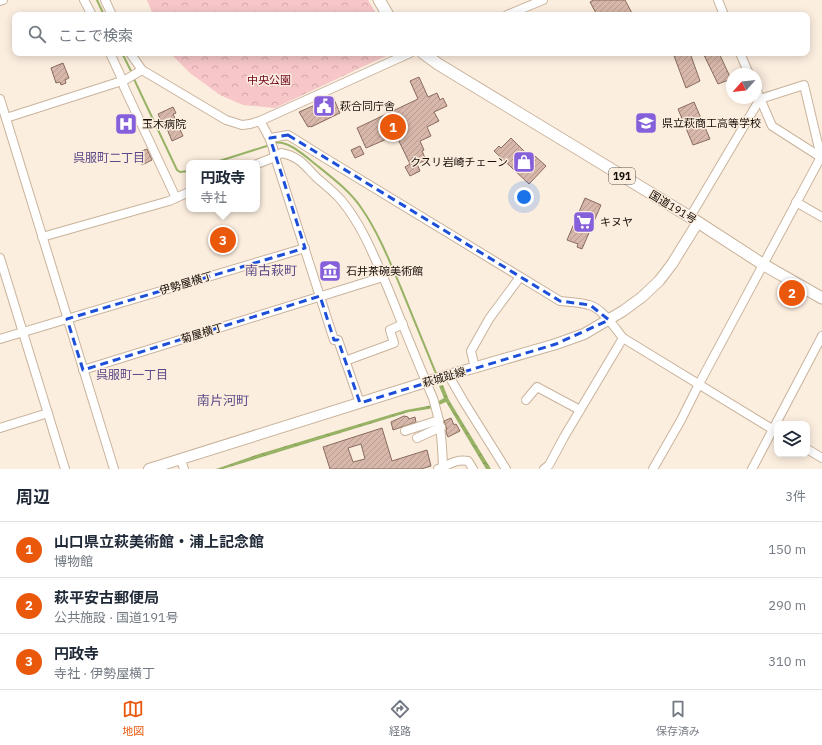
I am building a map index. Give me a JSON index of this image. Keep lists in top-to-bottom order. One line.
{"streets":{"highway":["191","国道191号"],"main road":["萩城趾線"],"street":["伊勢屋横丁","菊屋横丁"]},"crossings":[["国道191号","萩城趾線"]],"districts":["呉服町二丁目","南古萩町","呉服町一丁目","南片河町"],"parks":["中央公園"],"places":{"public building":["萩合同庁舎"],"school or university":["県立萩商工高等学校"],"hospital":["玉木病院"],"shop":["クスリ岩崎チェーン"],"supermarket":["キヌヤ"],"museum":["石井茶碗美術館"]},"north":"bottom left","page":{"search":"ここで検索","pins":["1","3","2"],"popup":["円政寺","寺社"],"heading":["周辺","3件"],"list":[{"mark":"1","name":"山口県立萩美術館・浦上記念館","note":"博物館","value":"150 m"},{"mark":"2","name":"萩平安古郵便局","note":"公共施設 · 国道191号","value":"290 m"},{"mark":"3","name":"円政寺","note":"寺社 · 伊勢屋横丁","value":"310 m"}],"nav":["地図","経路","保存済み"]}}
